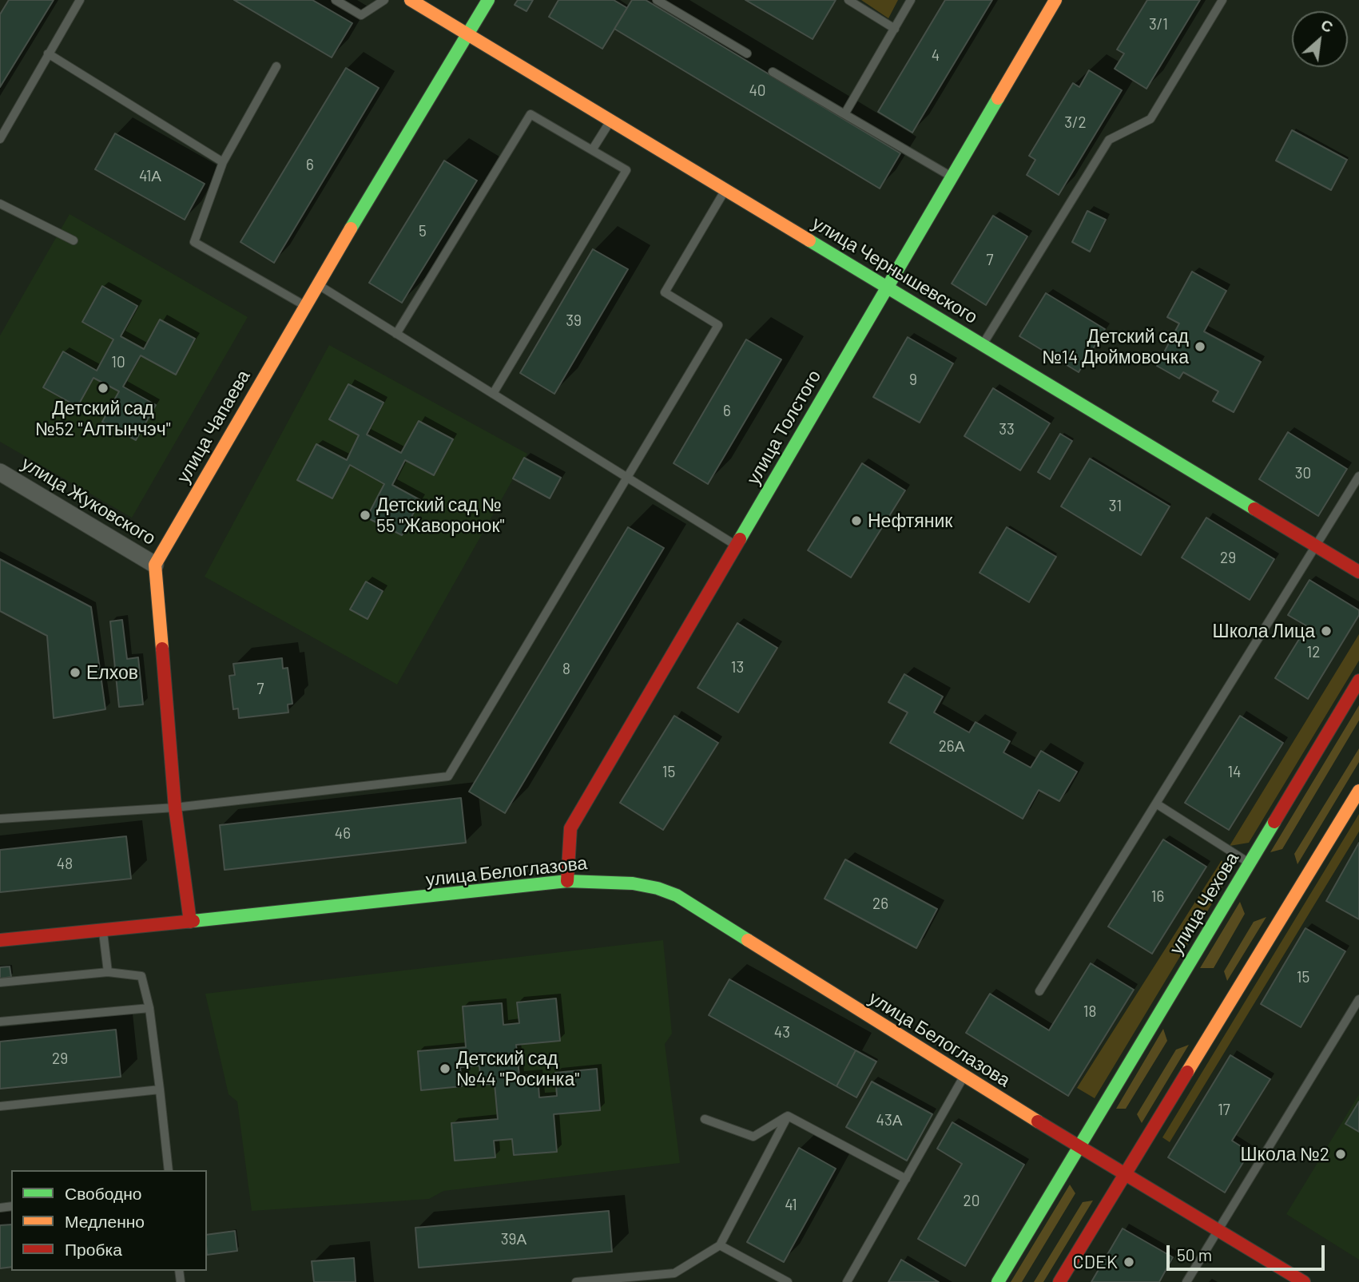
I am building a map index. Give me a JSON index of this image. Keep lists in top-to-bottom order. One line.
{"streets":{"street":["улица Чернышевского","улица Чапаева","улица Толстого","улица Жуковского","улица Белоглазова","улица Чехова"]},"crossings":[["улица Чернышевского","улица Чапаева"],["улица Чернышевского","улица Толстого"],["улица Чапаева","улица Жуковского"],["улица Толстого","улица Белоглазова"],["улица Белоглазова","улица Чехова"]],"places":["Детский сад №14 Дюймовочка","Детский сад №52 \"Алтынчэч\"","Детский сад № 55 \"Жаворонок\"","Нефтяник","Школа Лица","Елхов","Детский сад №44 \"Росинка\"","Школа №2","CDEK"],"house_numbers":["3/1","4","40","3/2","6","41А","5","7","39","10","9","6","33","30","31","29","12","13","8","7","26А","15","14","46","48","16","26","15","18","43","29","17","43А","20","41","39А"],"legend":["Свободно","Медленно","Пробка"],"scale_bar":"50 m","north":"top right"}
